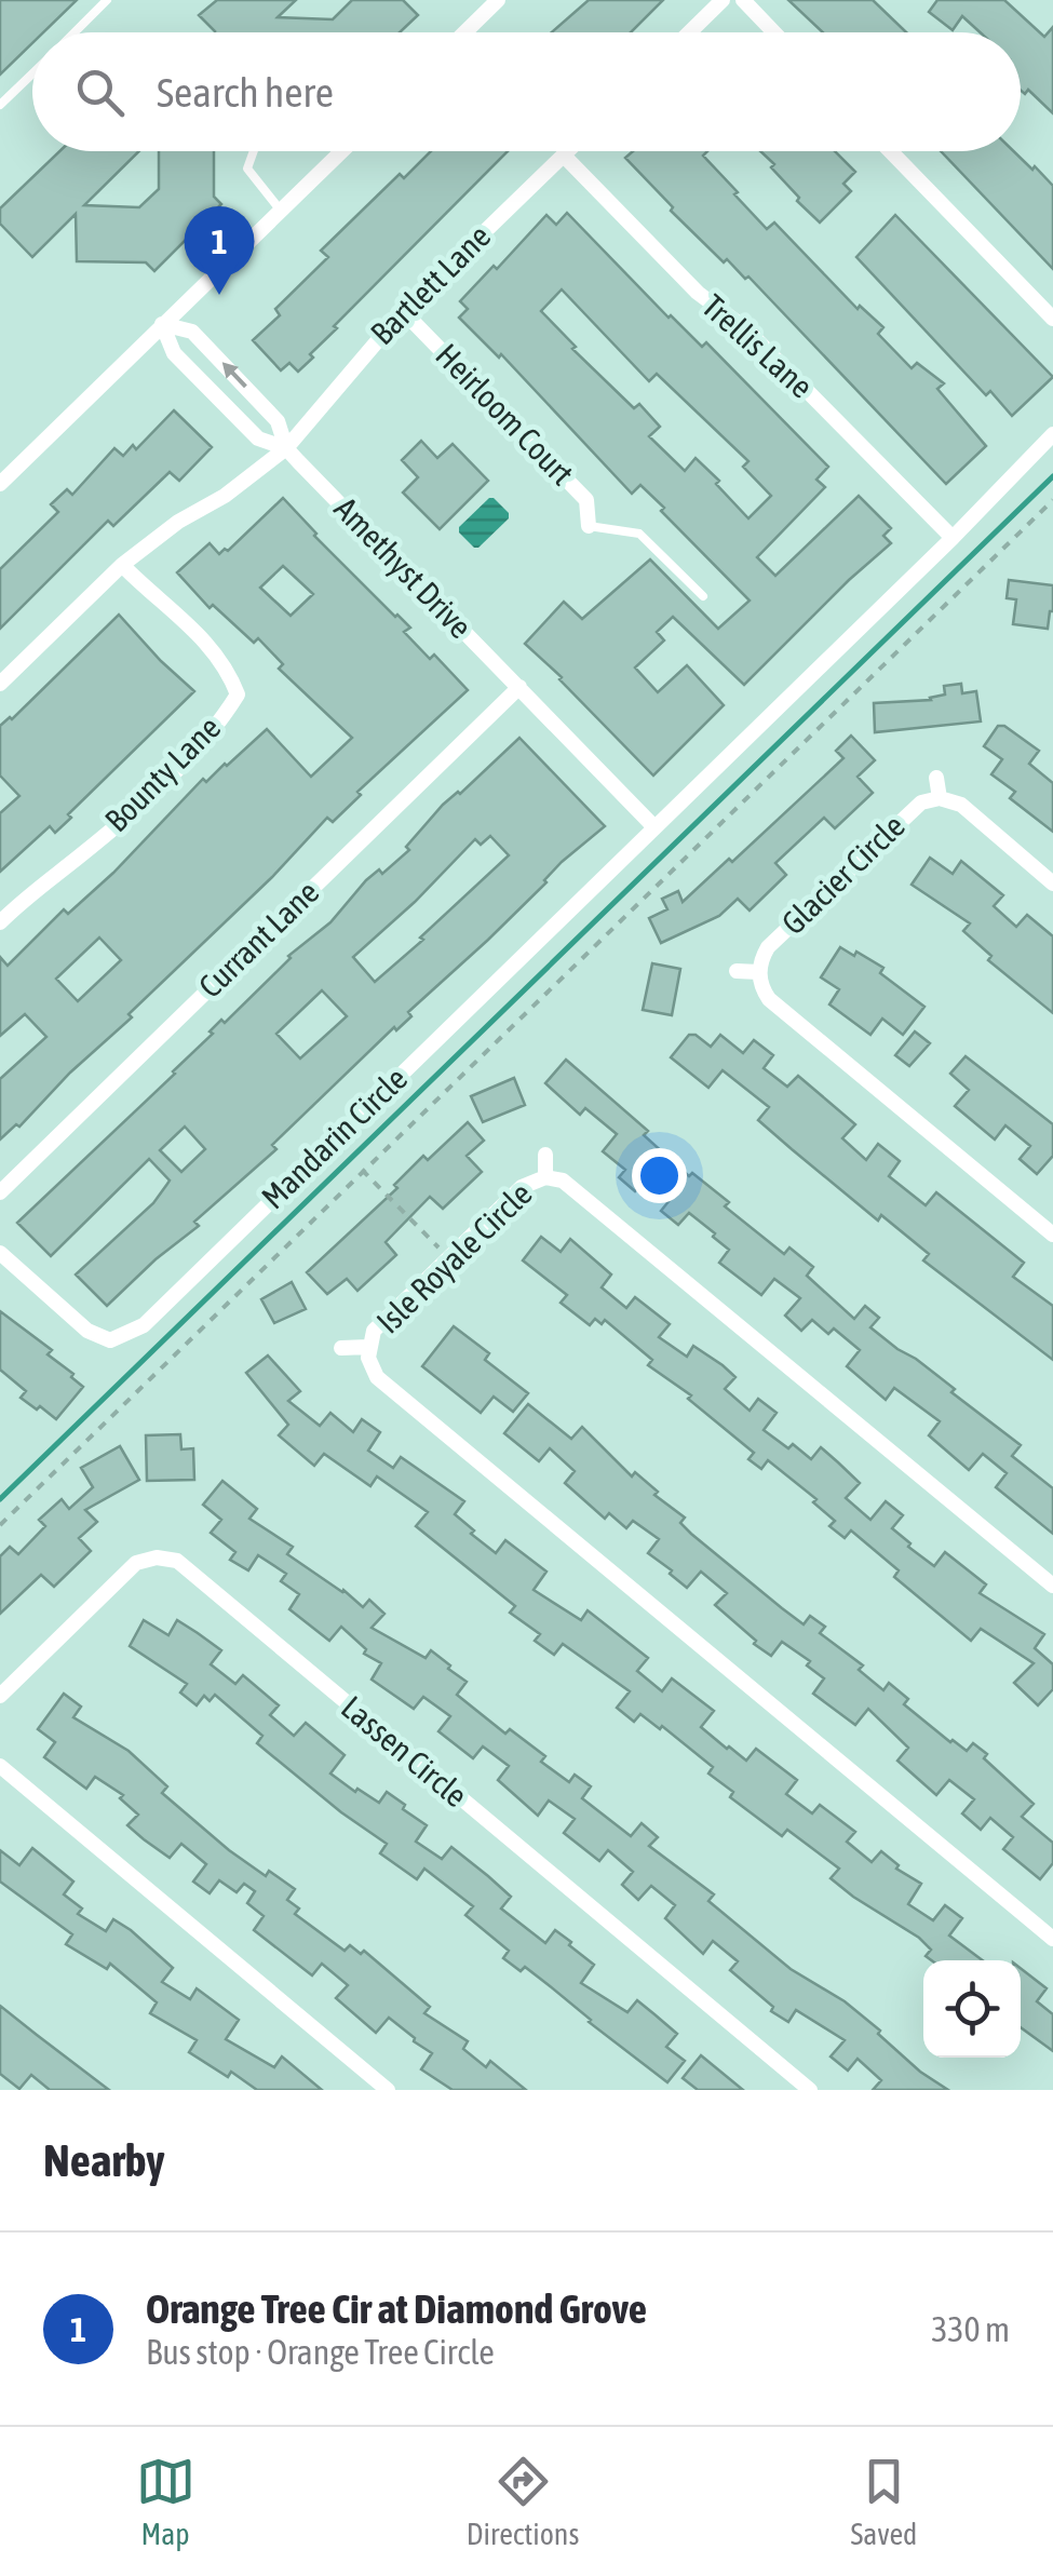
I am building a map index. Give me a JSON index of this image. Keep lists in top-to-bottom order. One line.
{"streets":{"street":["Bartlett Lane","Trellis Lane","Heirloom Court","Amethyst Drive","Bounty Lane","Glacier Circle","Currant Lane","Mandarin Circle","Isle Royale Circle","Lassen Circle"]},"crossings":[["Bartlett Lane","Trellis Lane"],["Bartlett Lane","Heirloom Court"],["Bartlett Lane","Amethyst Drive"],["Trellis Lane","Mandarin Circle"],["Amethyst Drive","Currant Lane"]],"page":{"search":"Search here","pins":"1","heading":"Nearby","list":[{"mark":"1","name":"Orange Tree Cir at Diamond Grove","note":"Bus stop · Orange Tree Circle","value":"330 m"}],"nav":["Map","Directions","Saved"]}}
